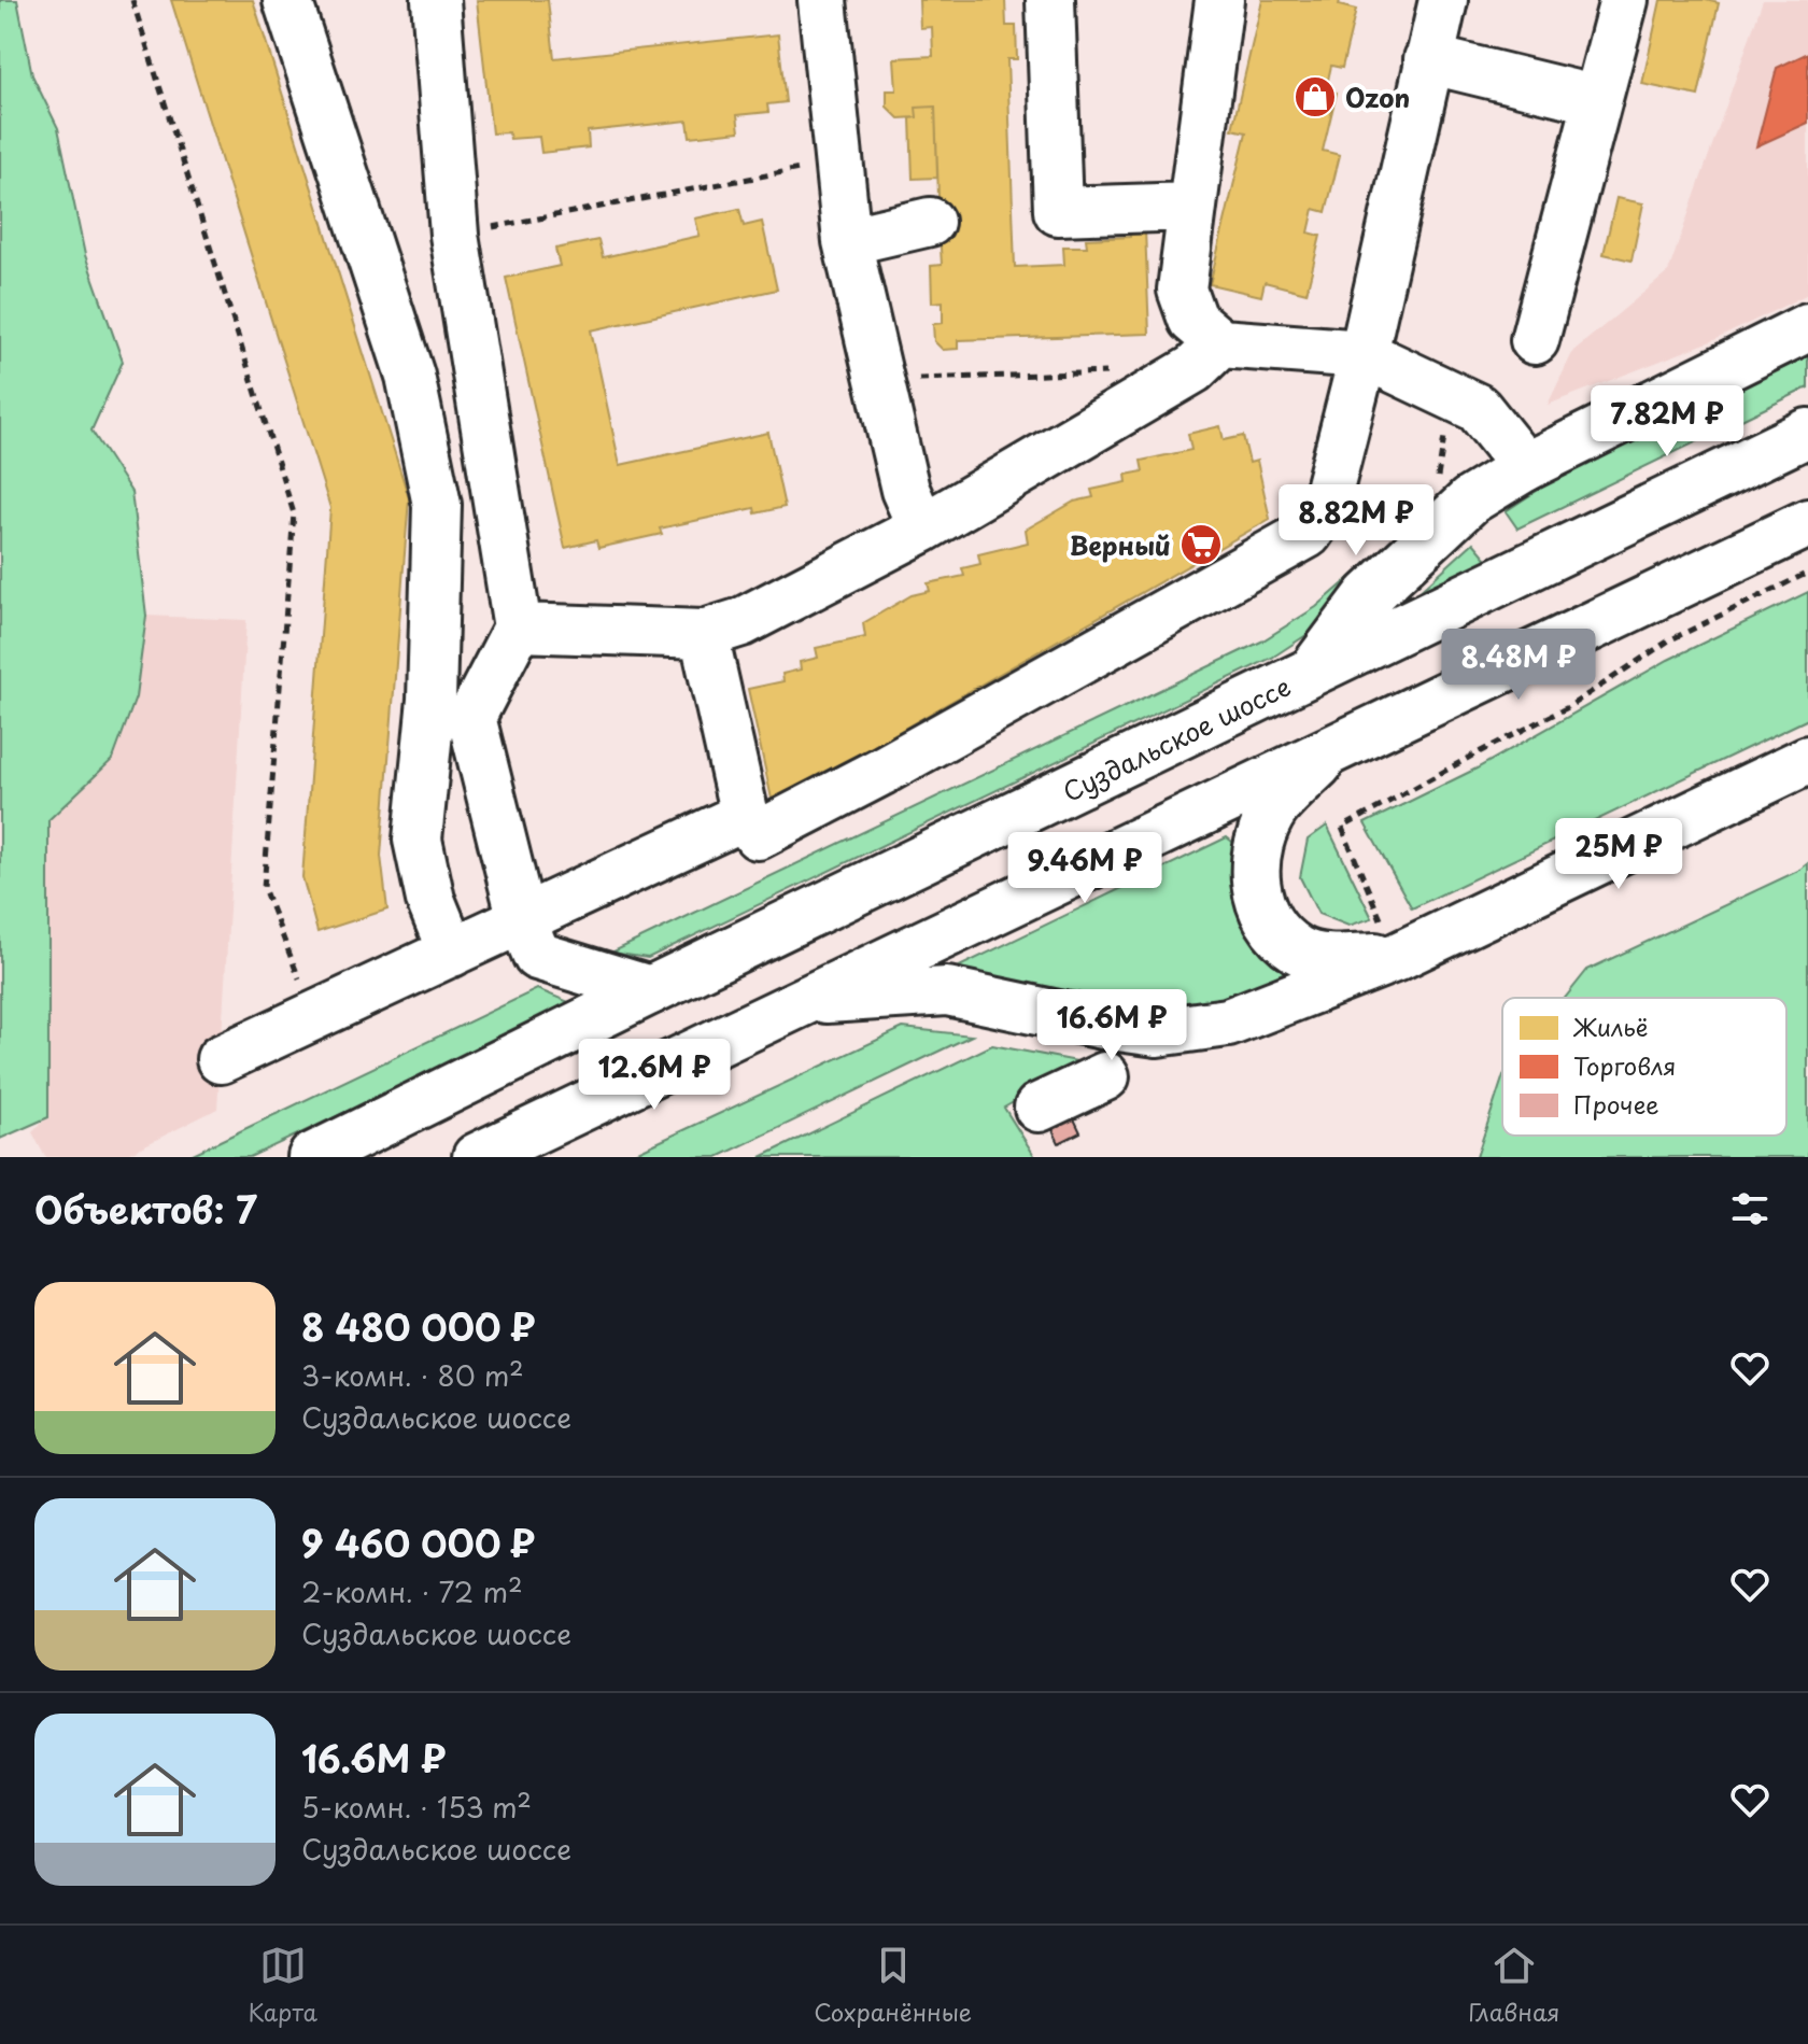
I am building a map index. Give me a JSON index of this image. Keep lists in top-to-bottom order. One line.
{"streets":{"main road":["Суздальское шоссе"]},"places":{"shop":["Ozon"],"supermarket":["Верный"]},"legend":["Жильё","Торговля","Прочее"],"page":{"price":["7.82M ₽","8.82M ₽","8.48M ₽","25M ₽","9.46M ₽","16.6M ₽","12.6M ₽"],"heading":"Объектов: 7","list":[{"name":"8 480 000 ₽","note":"3-комн. · 80 m² · Суздальское шоссе"},{"name":"9 460 000 ₽","note":"2-комн. · 72 m² · Суздальское шоссе"},{"name":"16.6M ₽","note":"5-комн. · 153 m² · Суздальское шоссе"}],"tabs":["Карта","Сохранённые","Главная"]}}
